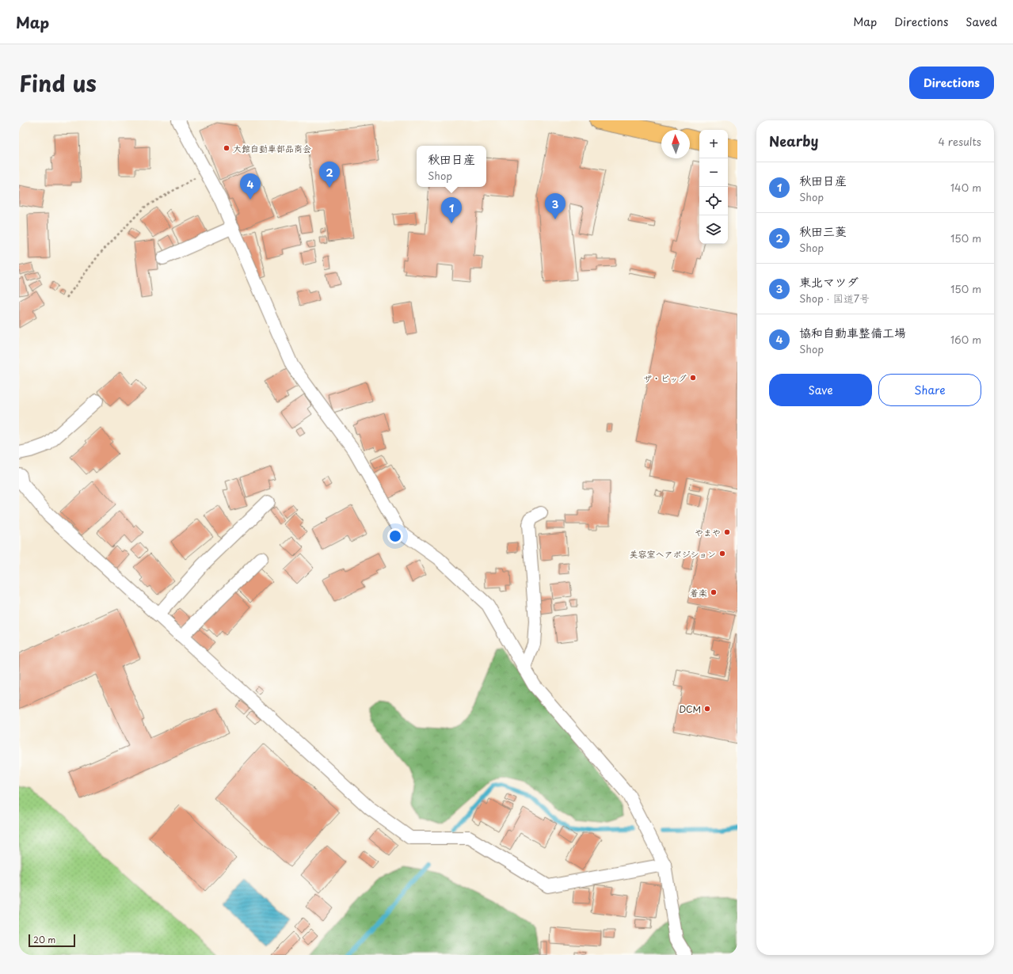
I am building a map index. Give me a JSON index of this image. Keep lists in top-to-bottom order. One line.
{"places":["大館自動車部品商会","ザ・ビッグ","やまや","美容室ヘアポジション","着楽","DCM"],"scale_bar":"20 m","north":"top","page":{"header":"Map","nav":["Map","Directions","Saved"],"title":"Find us","buttons":["Directions",["Save","Share"]],"heading":["Nearby","4 results"],"map_buttons":["+","−"],"popup":["秋田日産","Shop"],"pins":["2","4","3","1"],"list":[{"mark":"1","name":"秋田日産","note":"Shop","value":"140 m"},{"mark":"2","name":"秋田三菱","note":"Shop","value":"150 m"},{"mark":"3","name":"東北マツダ","note":"Shop · 国道7号","value":"150 m"},{"mark":"4","name":"協和自動車整備工場","note":"Shop","value":"160 m"}],"scale":"20 m"}}
